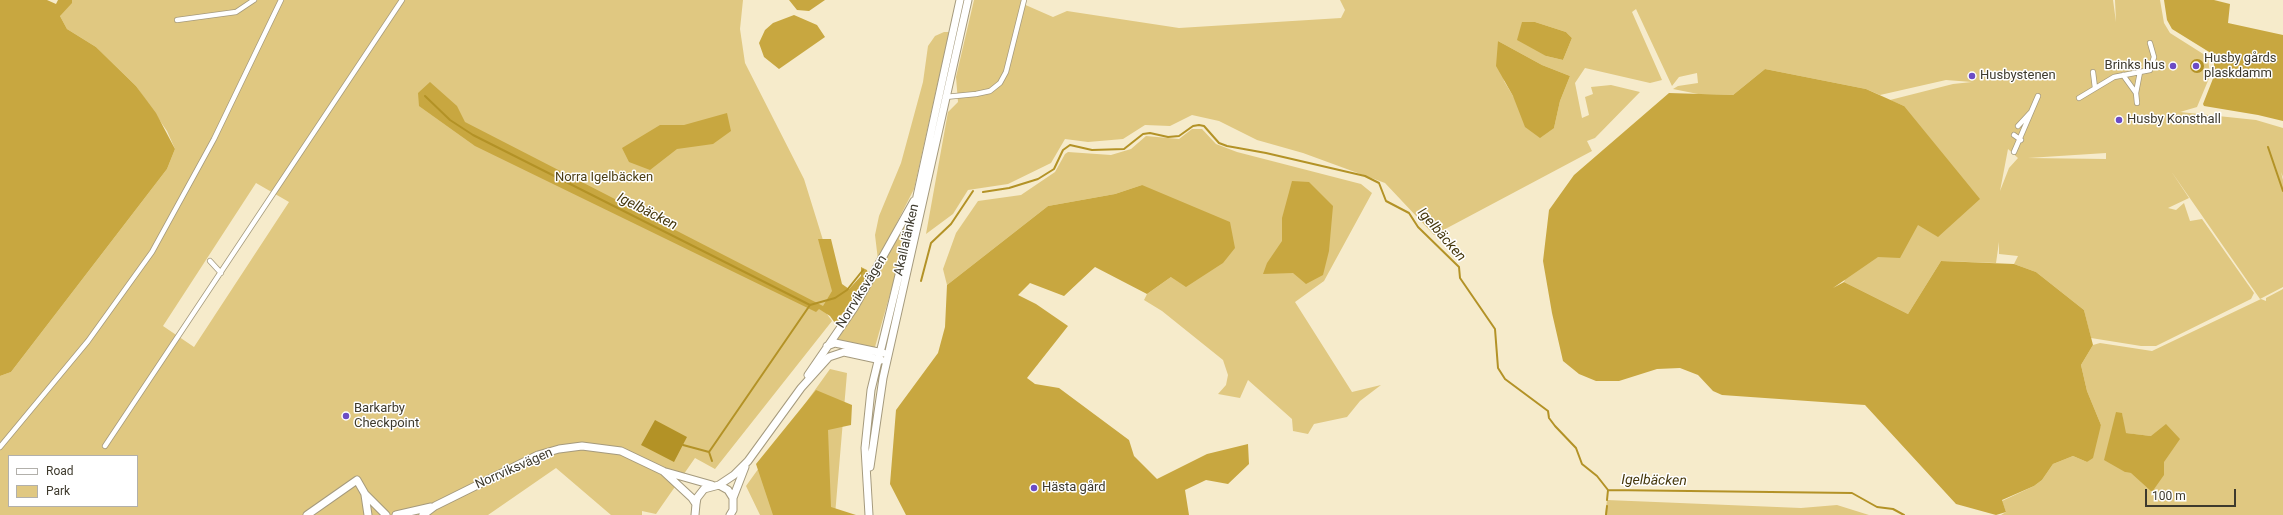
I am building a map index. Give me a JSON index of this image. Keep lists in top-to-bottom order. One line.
{"streets":{"street":["Akallalänken","Norrviksvägen"]},"crossings":[["Akallalänken","Norrviksvägen"]],"water":["Igelbäcken"],"parks":["Norra Igelbäcken"],"places":["Brinks hus","Husby gårds plaskdamm","Husbystenen","Husby Konsthall","Barkarby Checkpoint","Hästa gård"],"legend":["Road","Park"],"scale_bar":"100 m"}
